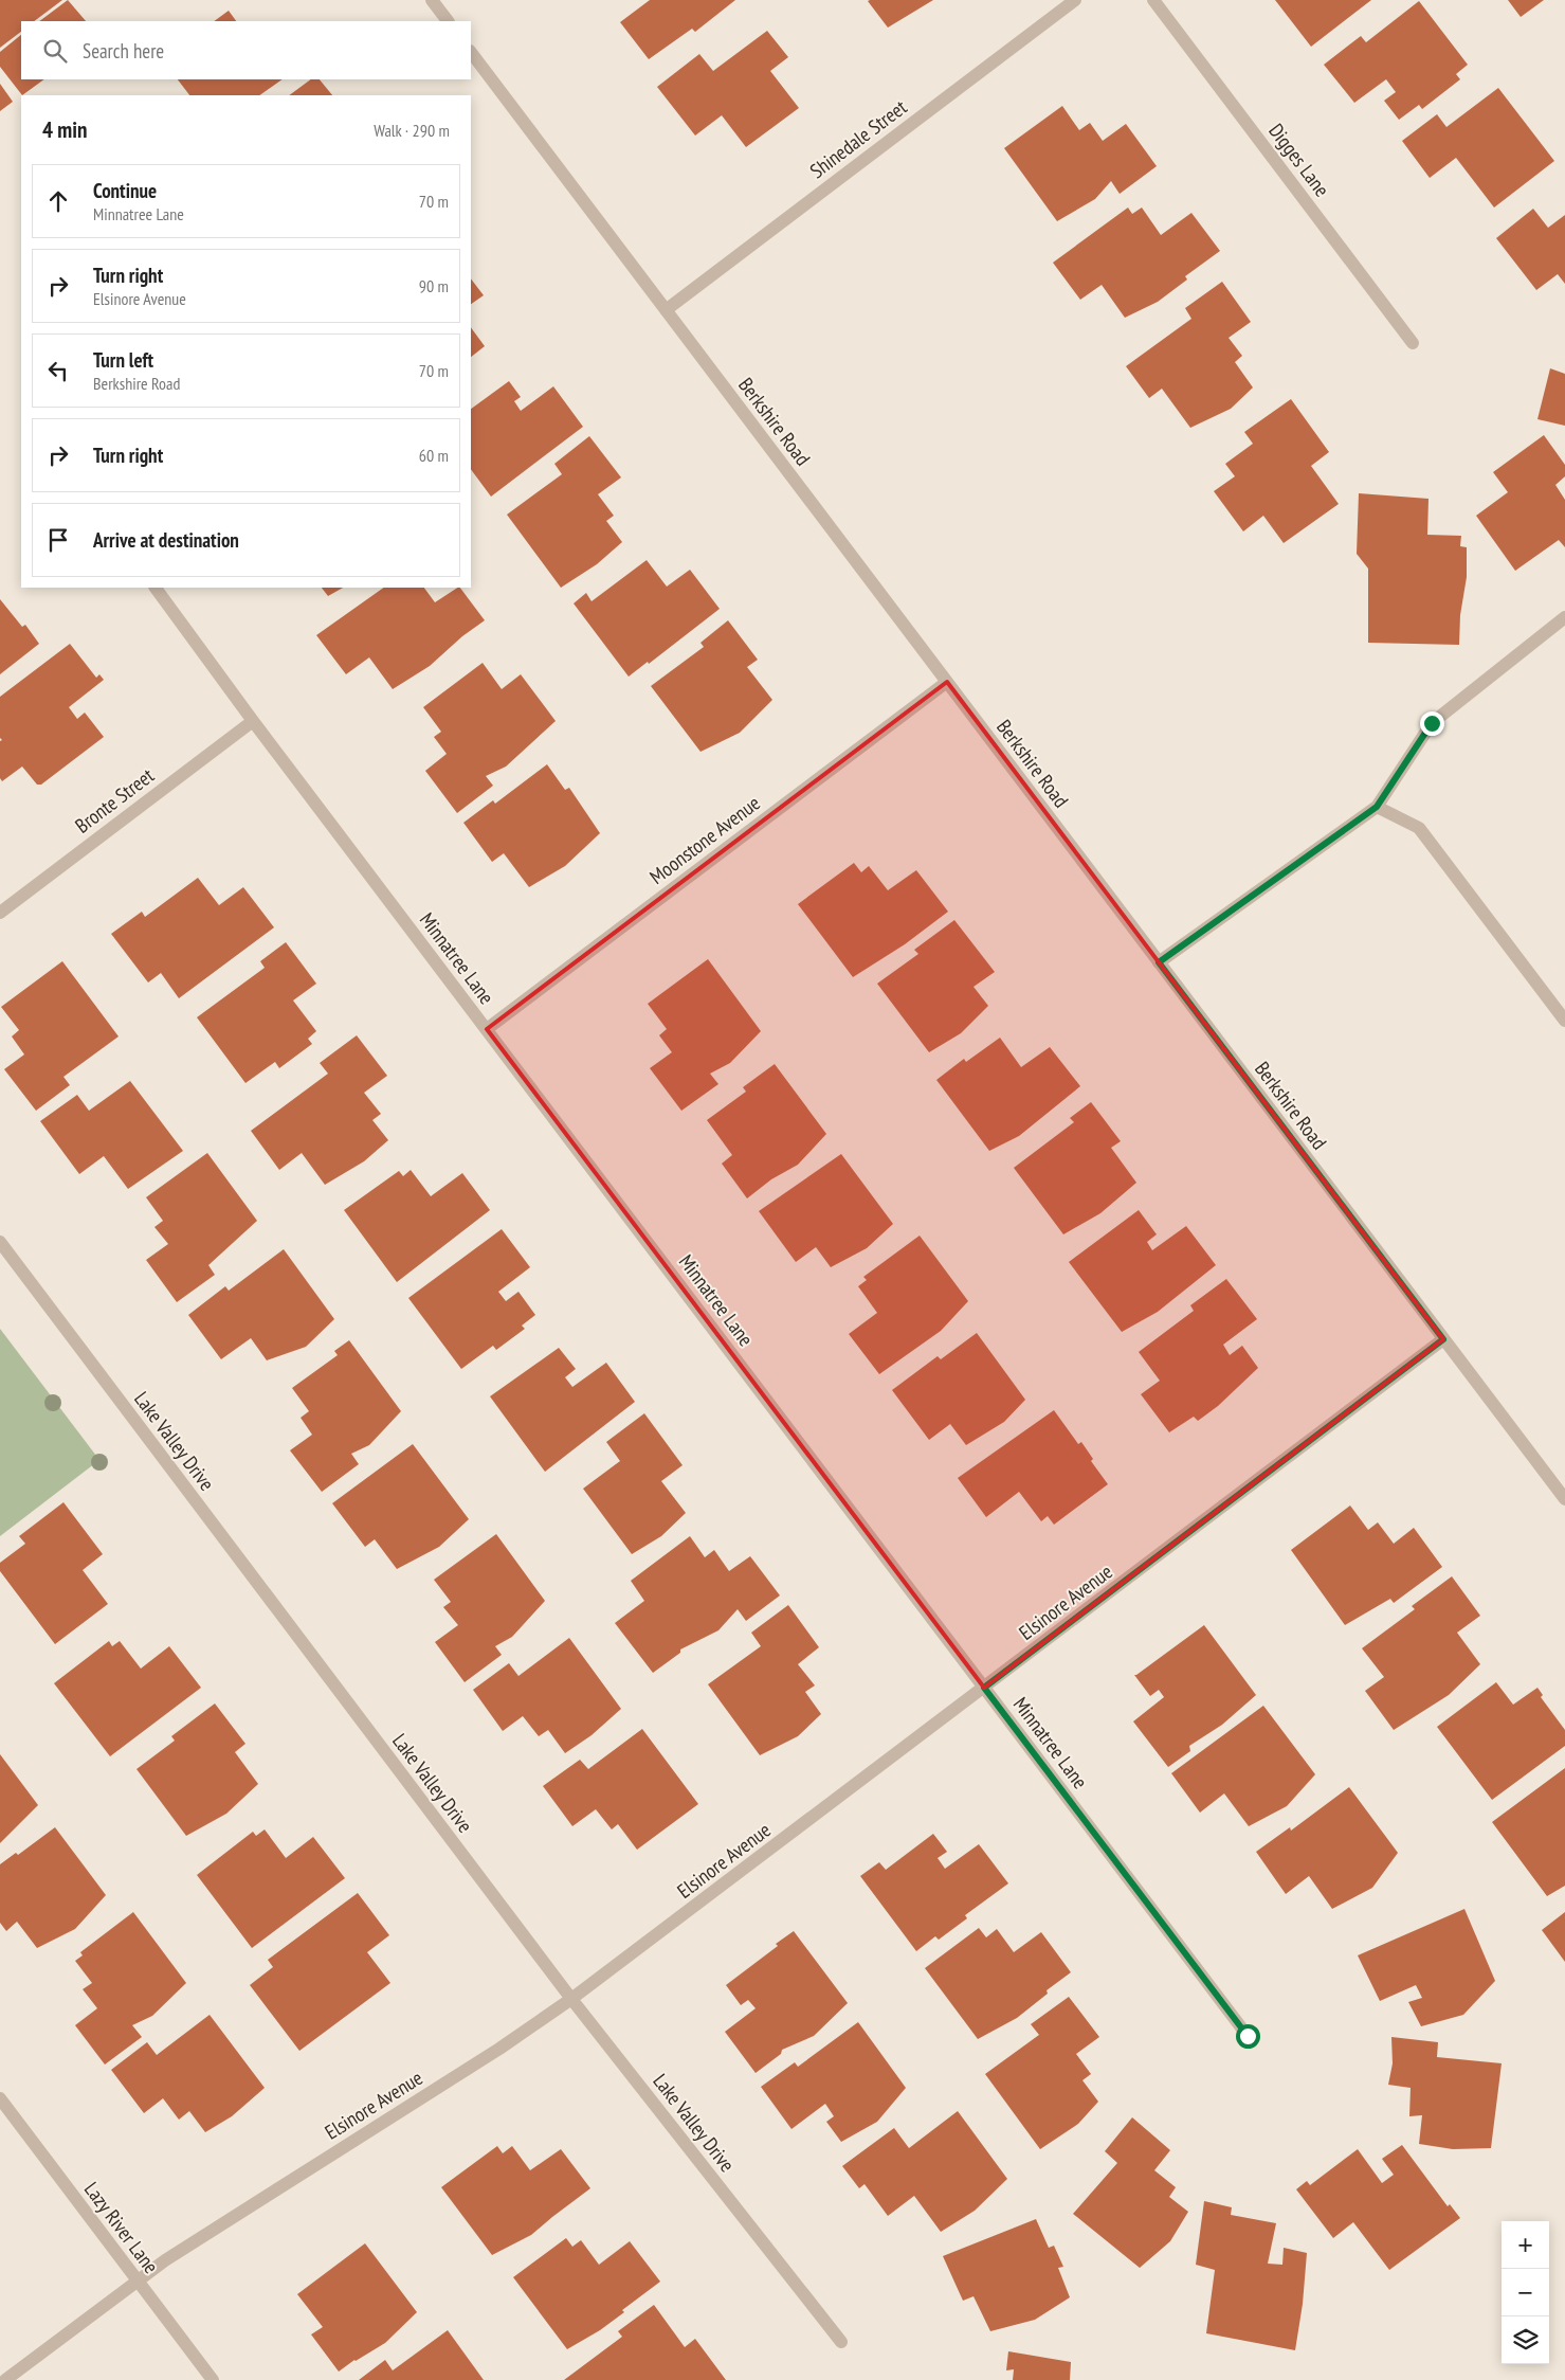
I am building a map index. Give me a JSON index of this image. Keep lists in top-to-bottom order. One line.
{"streets":{"street":["Shinedale Street","Digges Lane","Berkshire Road","Bronte Street","Moonstone Avenue","Minnatree Lane","Lake Valley Drive","Elsinore Avenue","Lazy River Lane"]},"crossings":[["Shinedale Street","Berkshire Road"],["Berkshire Road","Moonstone Avenue"],["Berkshire Road","Elsinore Avenue"],["Bronte Street","Minnatree Lane"],["Moonstone Avenue","Minnatree Lane"],["Minnatree Lane","Elsinore Avenue"],["Lake Valley Drive","Elsinore Avenue"],["Elsinore Avenue","Lazy River Lane"]],"page":{"search":"Search here","heading":["4 min","Walk · 290 m"],"list":[["Continue","Minnatree Lane","70 m"],["Turn right","Elsinore Avenue","90 m"],["Turn left","Berkshire Road","70 m"],["Turn right","60 m"],"Arrive at destination"],"map_buttons":["+","−"]}}
